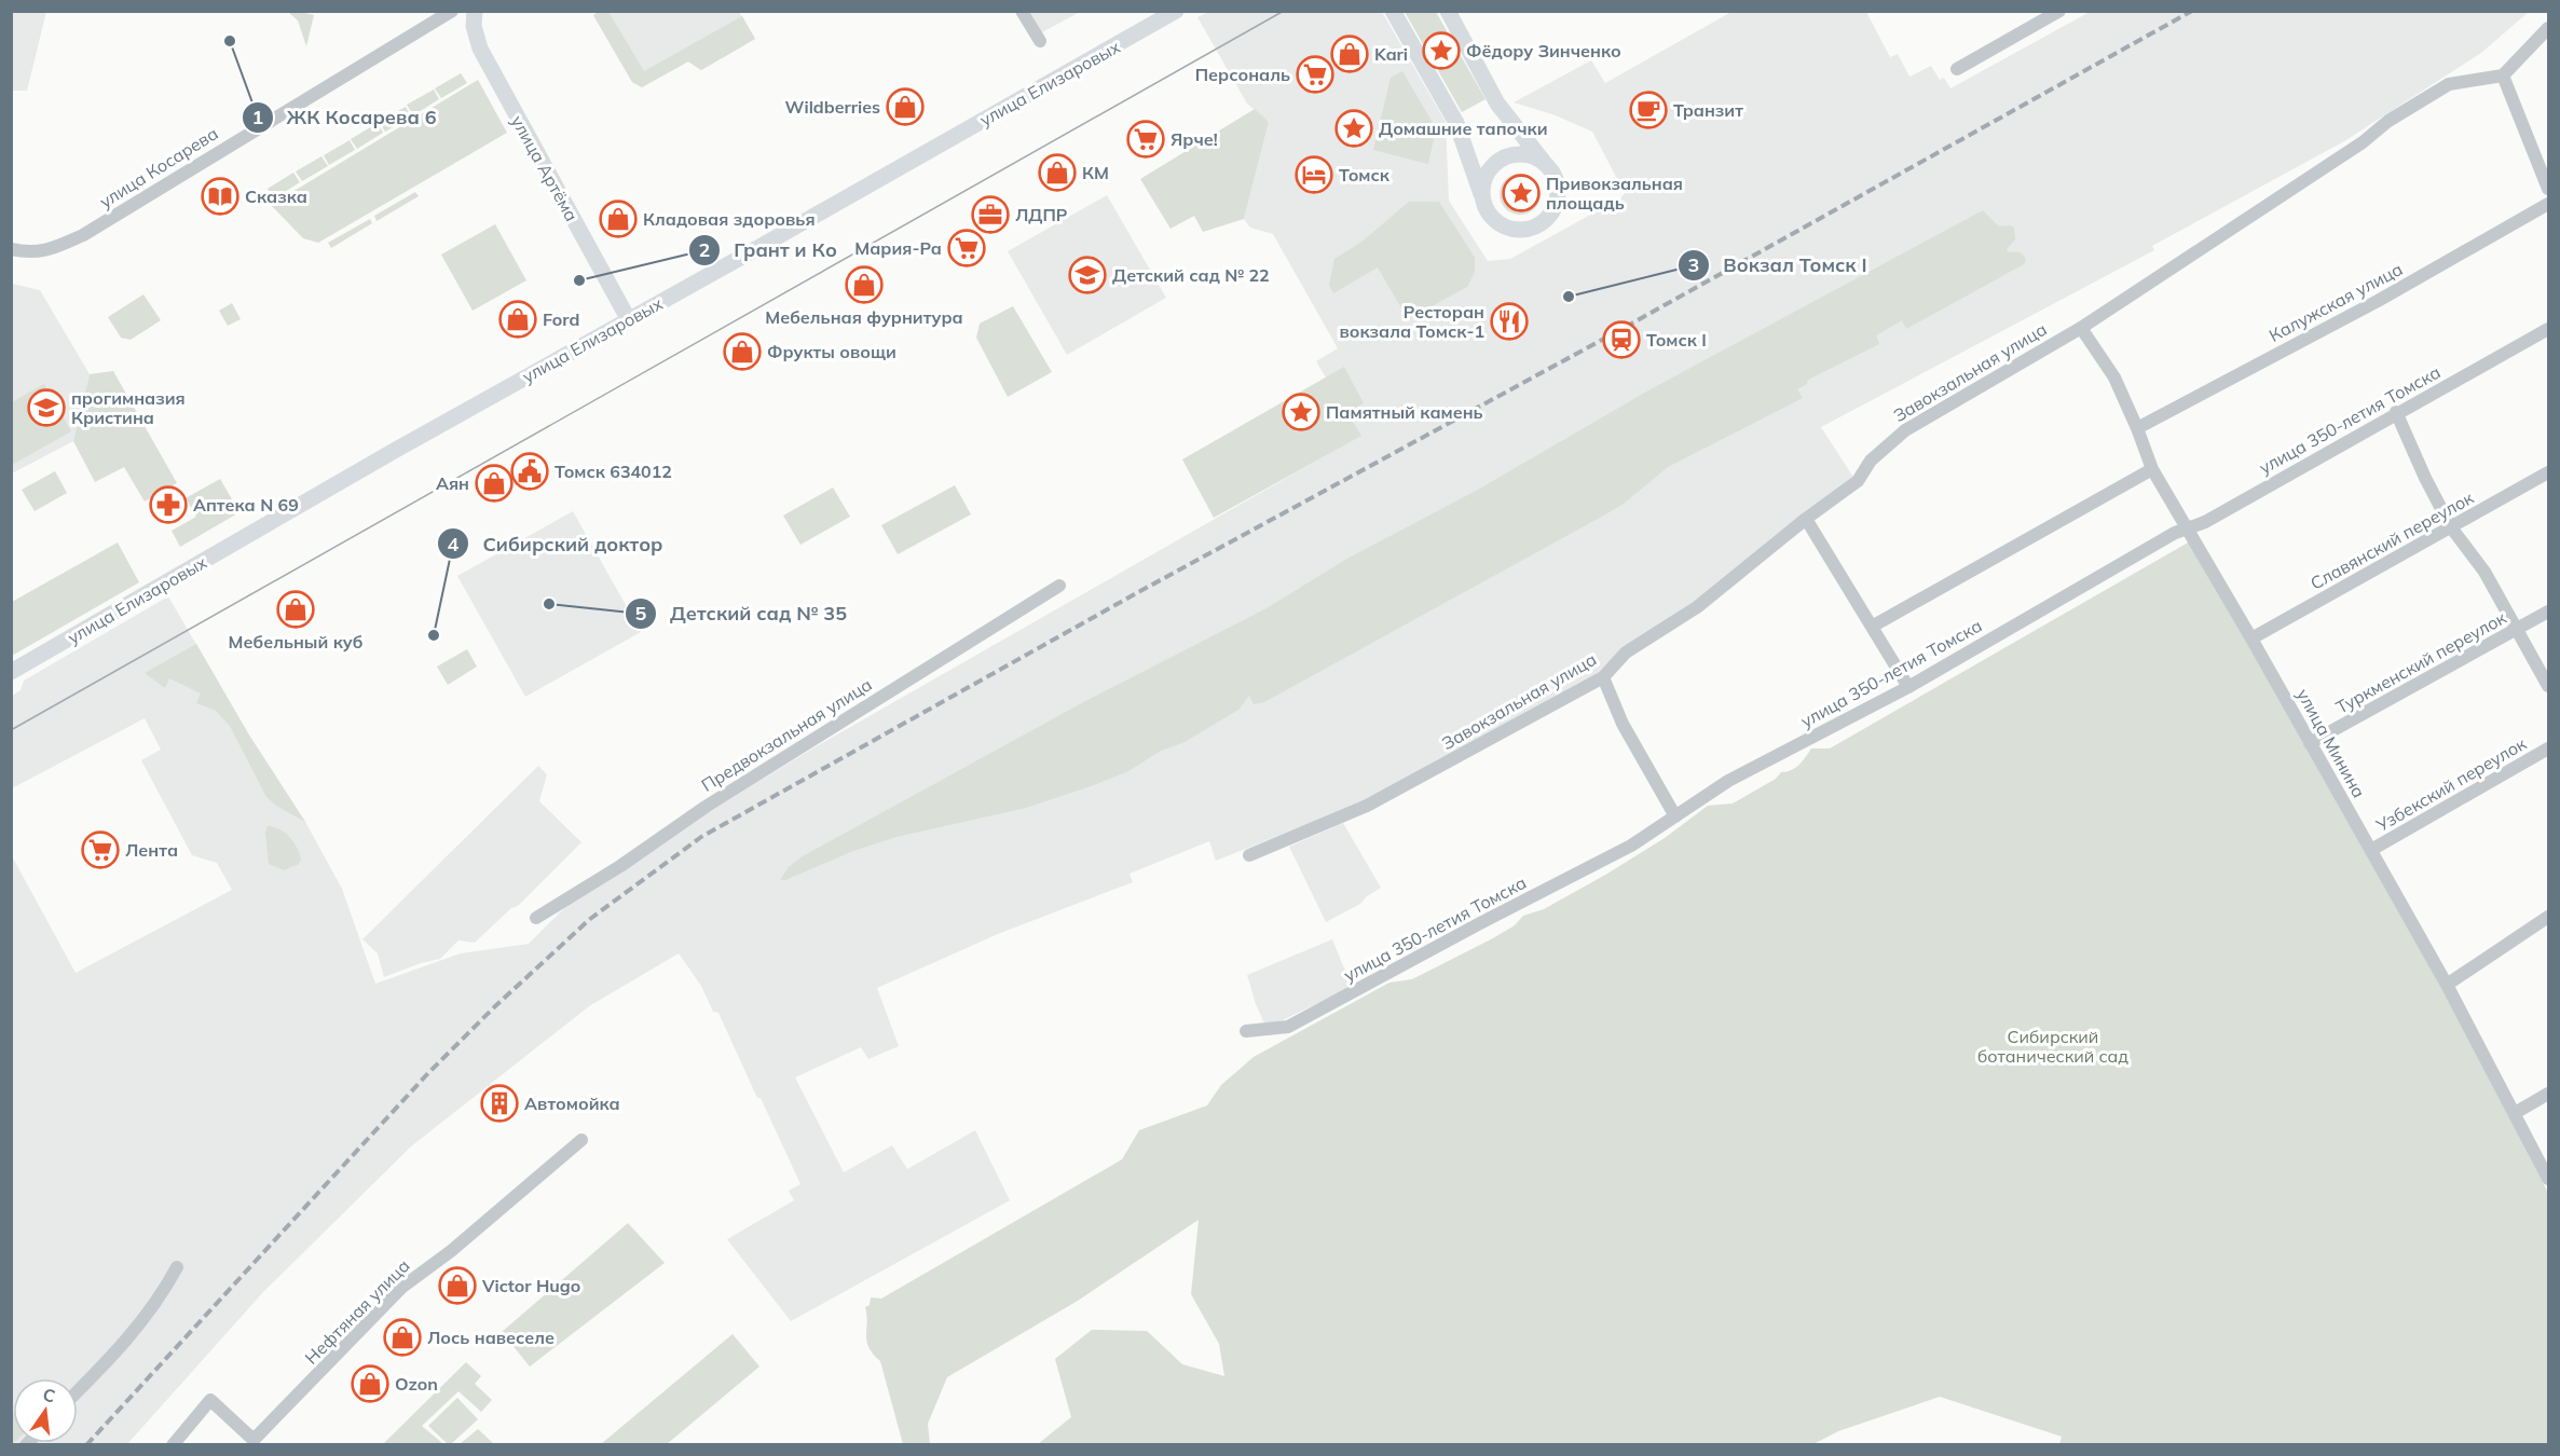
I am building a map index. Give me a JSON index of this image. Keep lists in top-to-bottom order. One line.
{"streets":{"main road":["улица Елизаровых","улица Артёма"],"street":["улица Косарева","Калужская улица","Завокзальная улица","улица 350-летия Томска","Славянский переулок","Туркменский переулок","Предвокзальная улица","улица Минина","Узбекский переулок","Нефтяная улица"]},"crossings":[["улица Елизаровых","улица Артёма"],["Калужская улица","улица Минина"],["Завокзальная улица","улица Минина"],["улица 350-летия Томска","улица Минина"],["Славянский переулок","улица Минина"],["Туркменский переулок","улица Минина"],["улица Минина","Узбекский переулок"]],"parks":["Сибирский ботанический сад"],"places":{"other":["ЖК Косарева 6","Грант и Ко","Вокзал Томск I","Детский сад № 35","Сибирский доктор"],"place":["Фёдору Зинченко","Домашние тапочки","Привокзальная площадь","Памятный камень"],"shop":["Kari","Wildberries","КМ","Кладовая здоровья","Мебельная фурнитура","Ford","Фрукты овощи","Аян","Мебельный куб","Victor Hugo","Лось навеселе","Ozon"],"supermarket":["Персональ","Ярче!","Мария-Ра","Лента"],"cafe":["Транзит"],"hotel":["Томск"],"library":["Сказка"],"office":["ЛДПР"],"school or university":["Детский сад № 22","прогимназия Кристина"],"restaurant":["Ресторан вокзала Томск-1"],"station":["Томск I"],"public building":["Томск 634012"],"pharmacy":["Аптека N 69"],"building":["Автомойка"]},"north":"top"}
